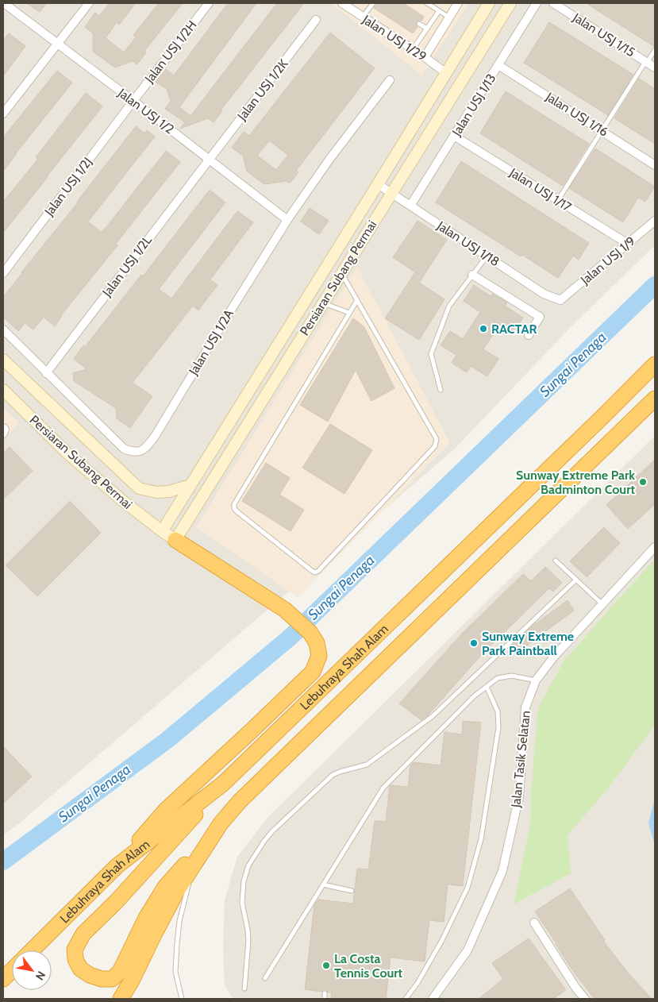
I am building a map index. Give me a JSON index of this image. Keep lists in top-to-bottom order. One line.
{"streets":{"highway":["Lebuhraya Shah Alam"],"main road":["Persiaran Subang Permai"],"street":["Jalan USJ 1/15","Jalan USJ 1/29","Jalan USJ 1/2H","Jalan USJ 1/2K","Jalan USJ 1/13","Jalan USJ 1/2","Jalan USJ 1/16","Jalan USJ 1/2J","Jalan USJ 1/17","Jalan USJ 1/18","Jalan USJ 1/9","Jalan USJ 1/2L","Jalan USJ 1/2A","Jalan Tasik Selatan"]},"crossings":[["Jalan USJ 1/29","Persiaran Subang Permai"],["Jalan USJ 1/2H","Jalan USJ 1/2"],["Jalan USJ 1/2H","Jalan USJ 1/2J"],["Jalan USJ 1/2K","Jalan USJ 1/2"],["Jalan USJ 1/2K","Jalan USJ 1/2L"],["Jalan USJ 1/13","Jalan USJ 1/16"],["Jalan USJ 1/13","Jalan USJ 1/17"],["Jalan USJ 1/13","Jalan USJ 1/18"],["Jalan USJ 1/2","Jalan USJ 1/2J"],["Jalan USJ 1/2","Jalan USJ 1/2L"],["Jalan USJ 1/2","Jalan USJ 1/2A"],["Jalan USJ 1/17","Jalan USJ 1/9"],["Jalan USJ 1/18","Jalan USJ 1/9"],["Jalan USJ 1/18","Persiaran Subang Permai"],["Jalan USJ 1/2L","Jalan USJ 1/2A"]],"water":["Sungai Penaga"],"places":["RACTAR","Sunway Extreme Park Badminton Court","Sunway Extreme Park Paintball","La Costa Tennis Court"],"north":"bottom right"}
